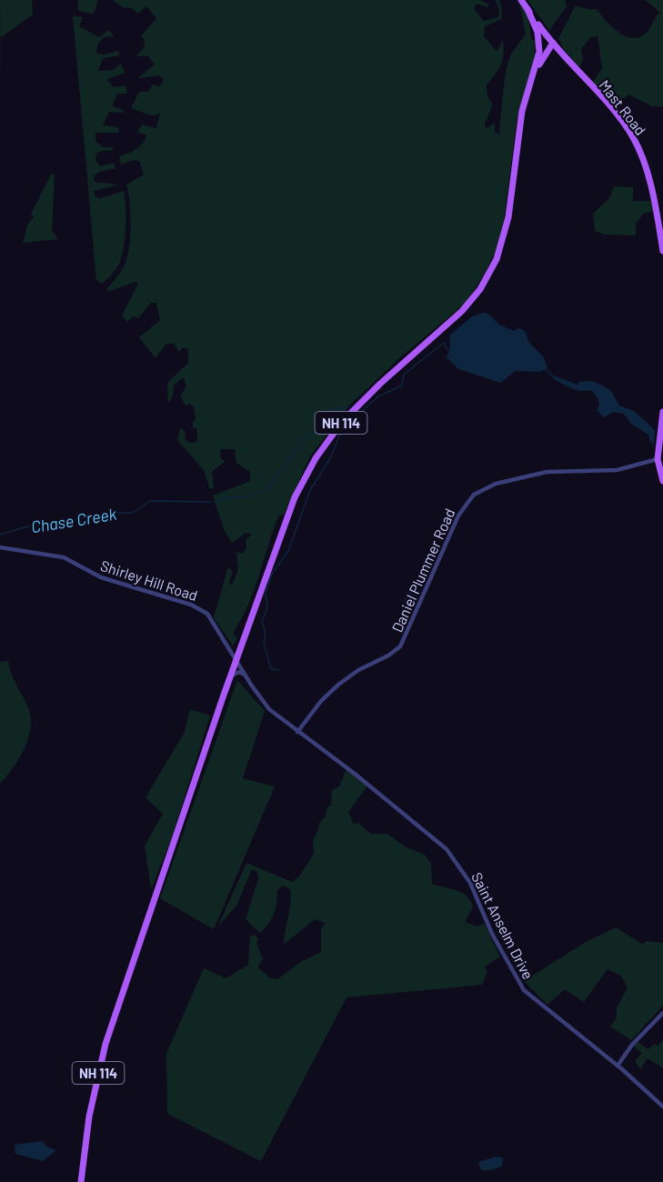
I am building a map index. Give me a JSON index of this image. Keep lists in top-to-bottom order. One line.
{"streets":{"main road":["Mast Road","NH 114"],"street":["Daniel Plummer Road","Shirley Hill Road","Saint Anselm Drive"]},"crossings":[["Mast Road","NH 114"],["NH 114","Shirley Hill Road"],["NH 114","Saint Anselm Drive"],["Daniel Plummer Road","Saint Anselm Drive"],["Shirley Hill Road","Saint Anselm Drive"]],"water":["Chase Creek"]}
